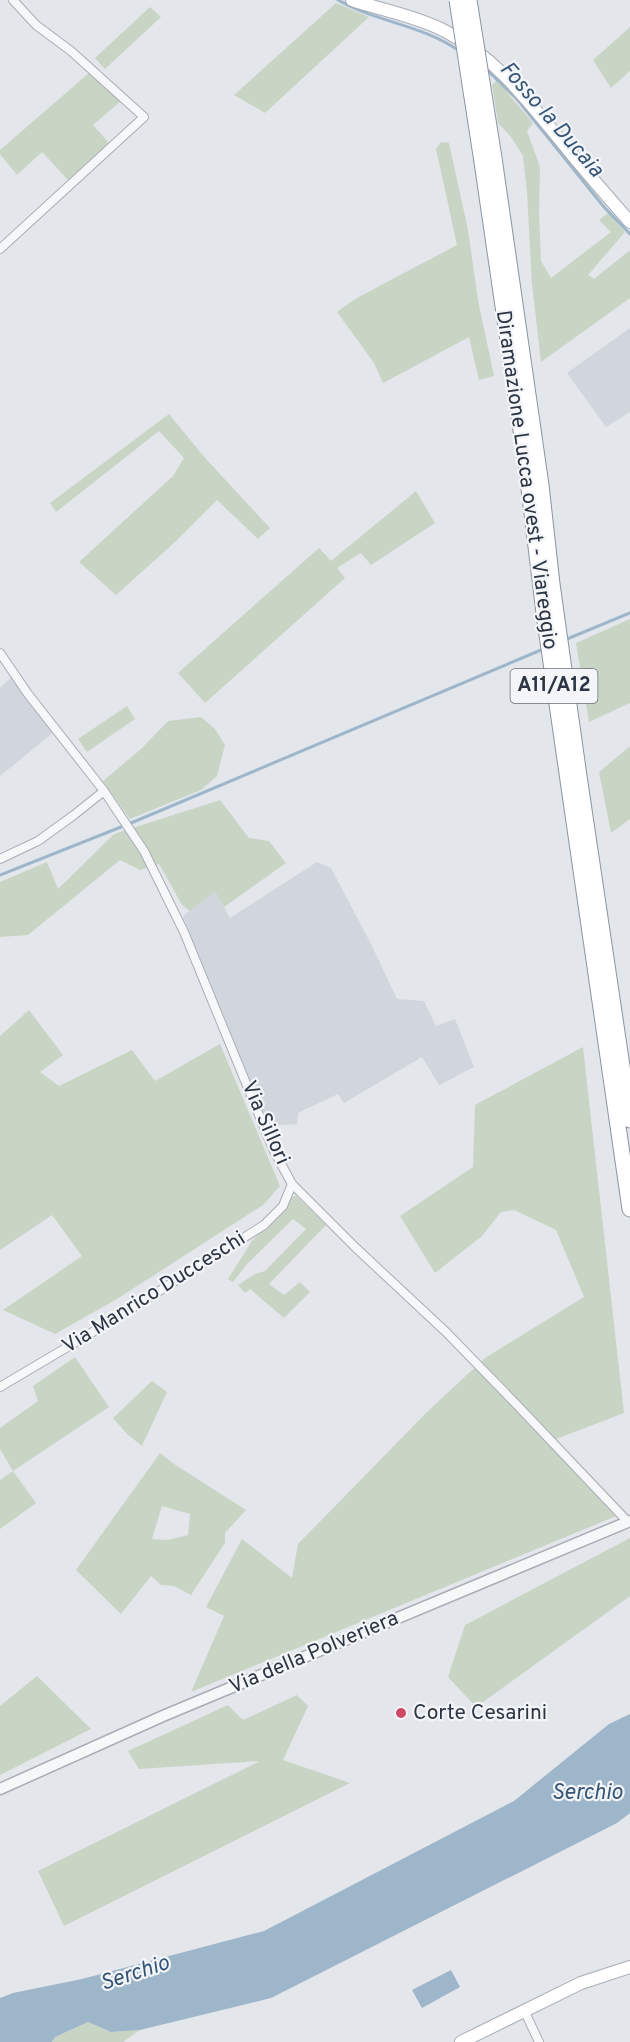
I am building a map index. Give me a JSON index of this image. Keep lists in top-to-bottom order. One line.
{"streets":{"highway":["Diramazione Lucca ovest - Viareggio","A11/A12"],"street":["Via Sillori","Via Manrico Ducceschi","Via della Polveriera"]},"crossings":[["Via Sillori","Via Manrico Ducceschi"],["Via Sillori","Via della Polveriera"]],"water":["Fosso la Ducaia","Serchio"],"places":["Corte Cesarini"]}
